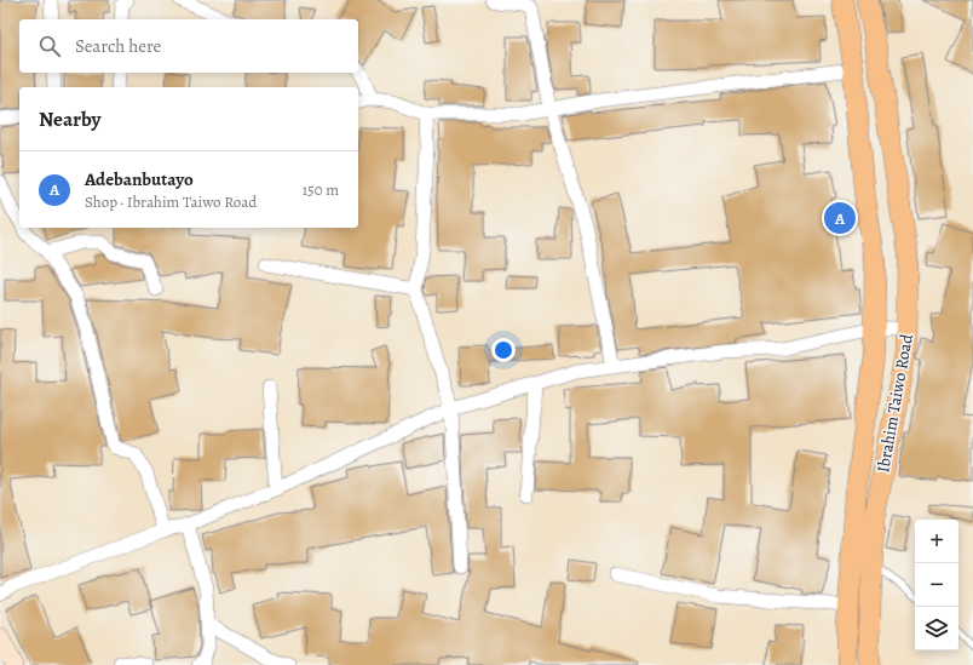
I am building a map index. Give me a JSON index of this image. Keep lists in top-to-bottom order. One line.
{"streets":{"main road":["Ibrahim Taiwo Road"]},"page":{"search":"Search here","heading":"Nearby","list":[{"mark":"A","name":"Adebanbutayo","note":"Shop · Ibrahim Taiwo Road","value":"150 m"}],"pins":"A","map_buttons":["+","−"]}}
